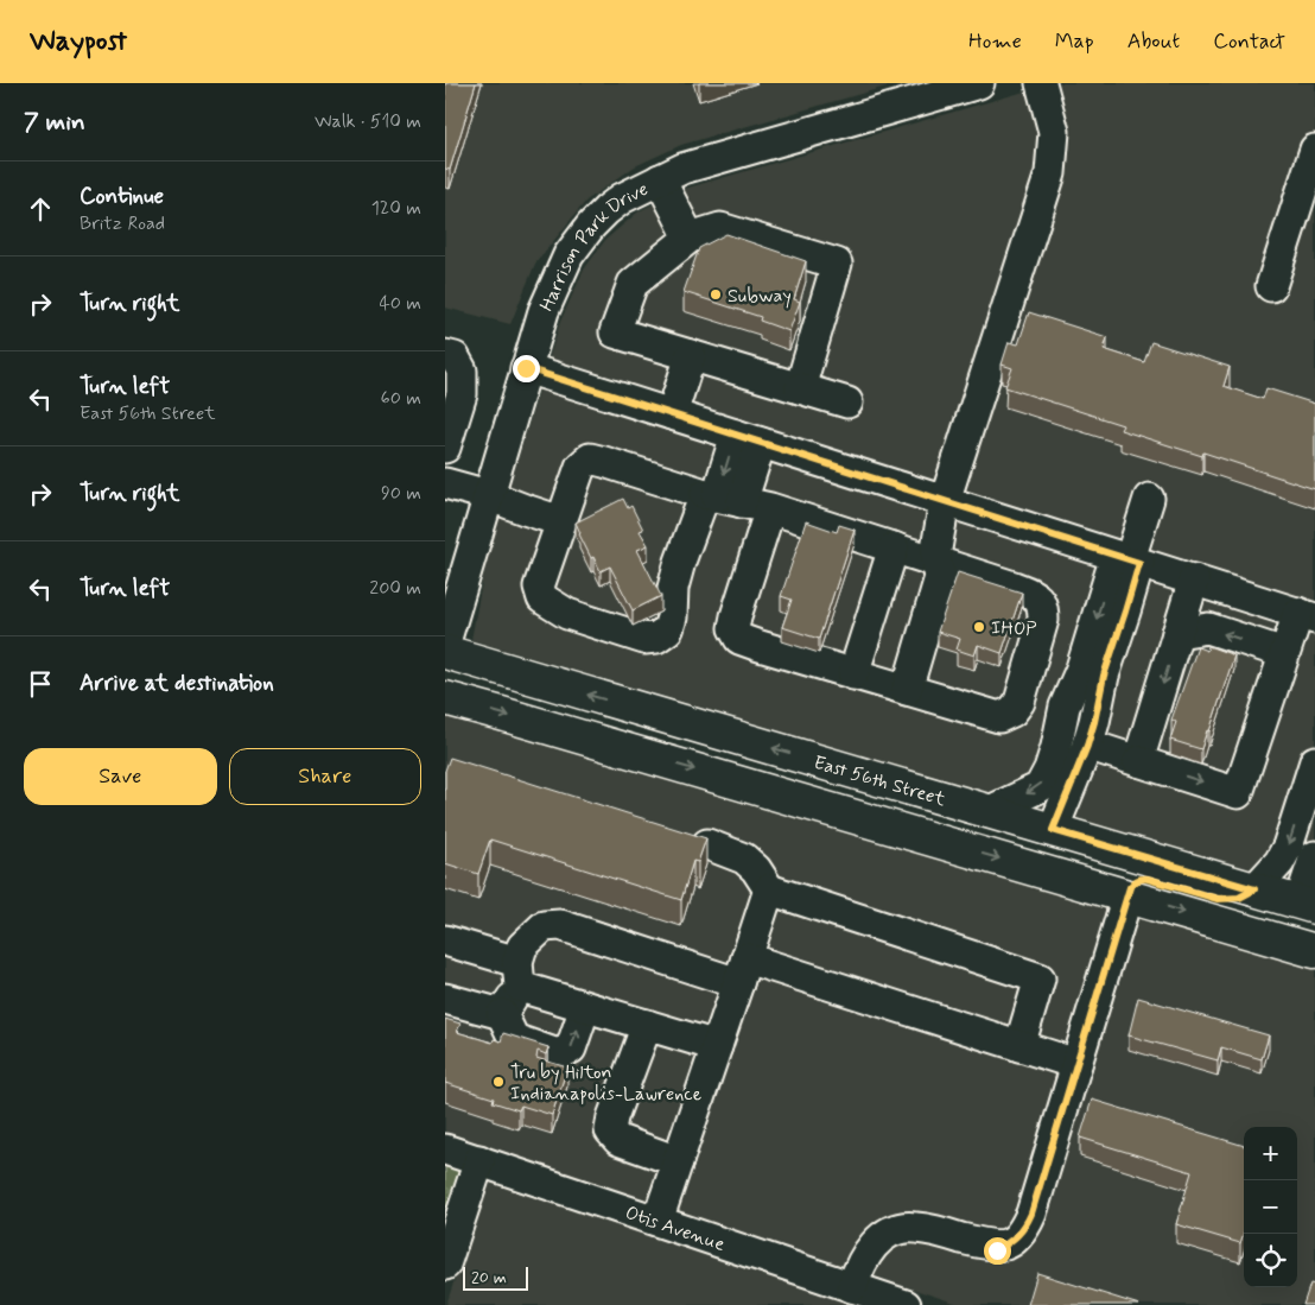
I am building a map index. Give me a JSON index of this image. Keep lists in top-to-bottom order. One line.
{"streets":{"main road":["East 56th Street"],"street":["Harrison Park Drive","Otis Avenue"]},"places":["Subway","IHOP","Tru by Hilton Indianapolis-Lawrence"],"scale_bar":"20 m","page":{"header":"Waypost","nav":["Home","Map","About","Contact"],"heading":["7 min","Walk · 510 m"],"list":[["Continue","Britz Road","120 m"],["Turn right","40 m"],["Turn left","East 56th Street","60 m"],["Turn right","90 m"],["Turn left","200 m"],"Arrive at destination"],"buttons":["Save","Share"],"map_buttons":["+","−"],"scale":"20 m"}}
